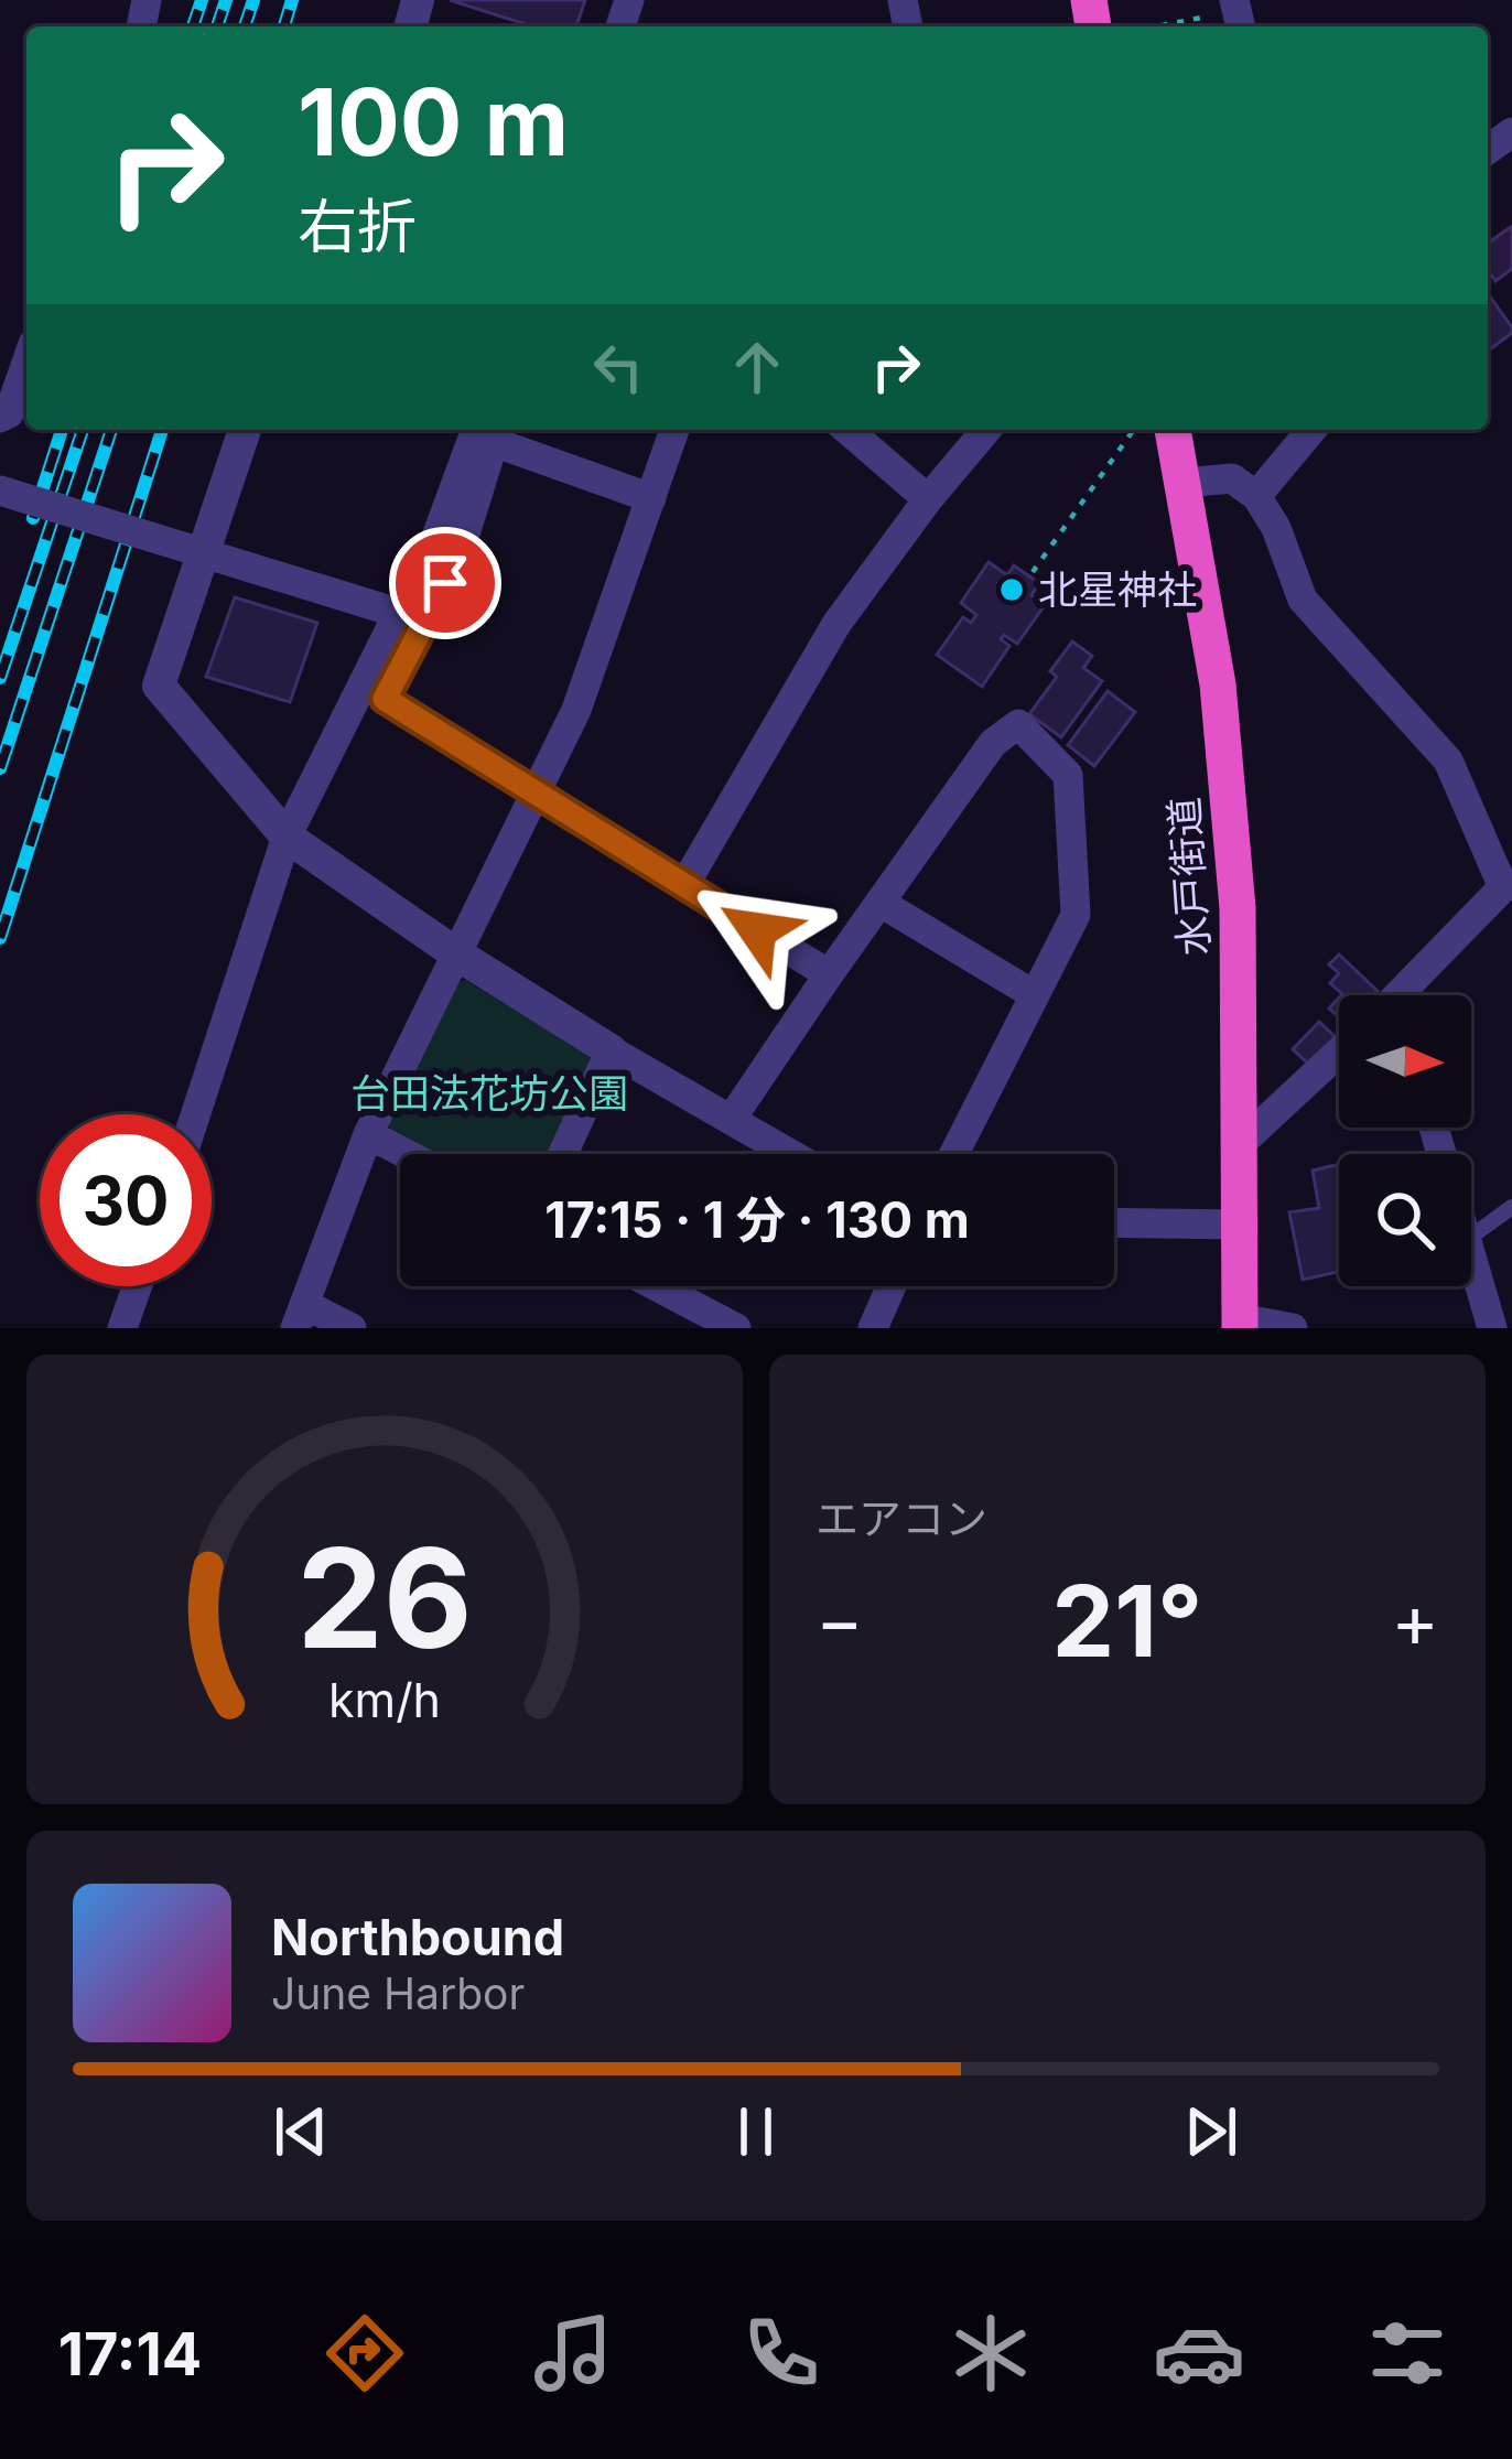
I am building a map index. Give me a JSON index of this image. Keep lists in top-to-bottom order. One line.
{"streets":{"highway":["水戸街道"]},"parks":["台田法花坊公園"],"places":["北星神社"],"north":"right","page":{"turn":["100 m","右折"],"limit":"30","trip":"17:15 · 1 分 · 130 m","tile":"エアコン","heat":["−","21°","+"],"song":["Northbound","June Harbor"],"tabs":"17:14","gauge":["26","km/h"]}}
